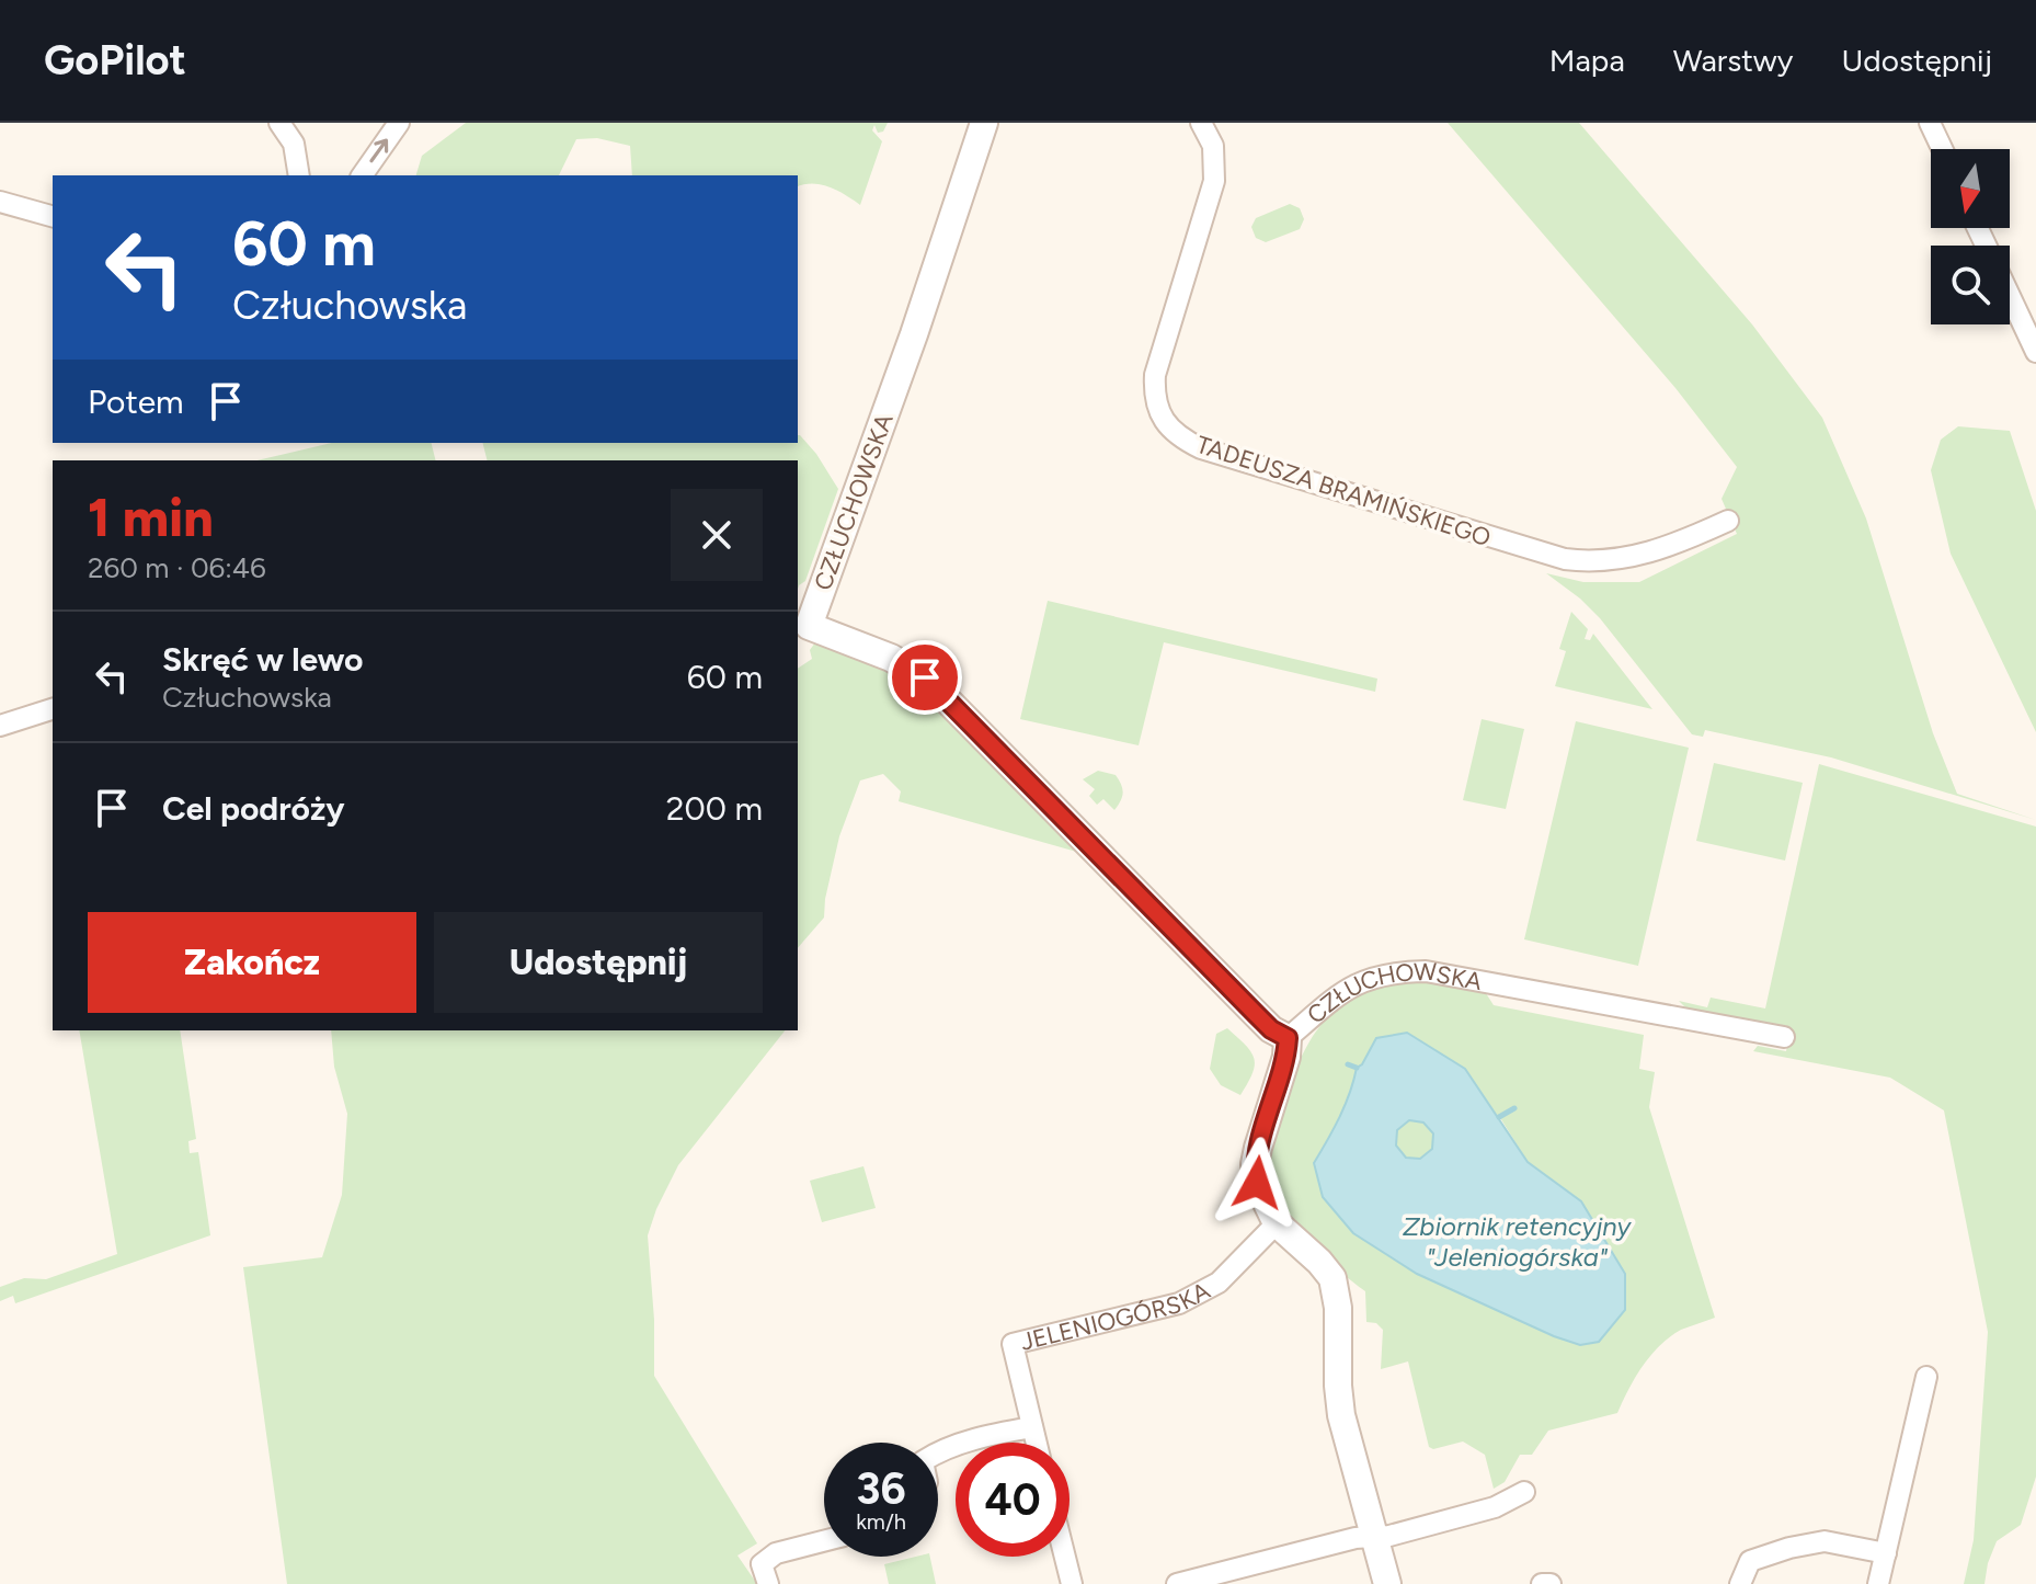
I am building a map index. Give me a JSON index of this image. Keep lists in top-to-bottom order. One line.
{"streets":{"street":["TADEUSZA BRAMIŃSKIEGO","CZŁUCHOWSKA","JELENIOGÓRSKA"]},"water":["Zbiornik retencyjny \"Jeleniogórska\""],"north":"bottom","page":{"header":"GoPilot","nav":["Mapa","Warstwy","Udostępnij"],"turn":["60 m","Człuchowska"],"then":"Potem","heading":["1 min","260 m · 06:46"],"list":[{"name":"Skręć w lewo","note":"Człuchowska","value":"60 m"},{"name":"Cel podróży","value":"200 m"}],"buttons":["Zakończ","Udostępnij"],"speed":"36 km/h","limit":"40"}}
